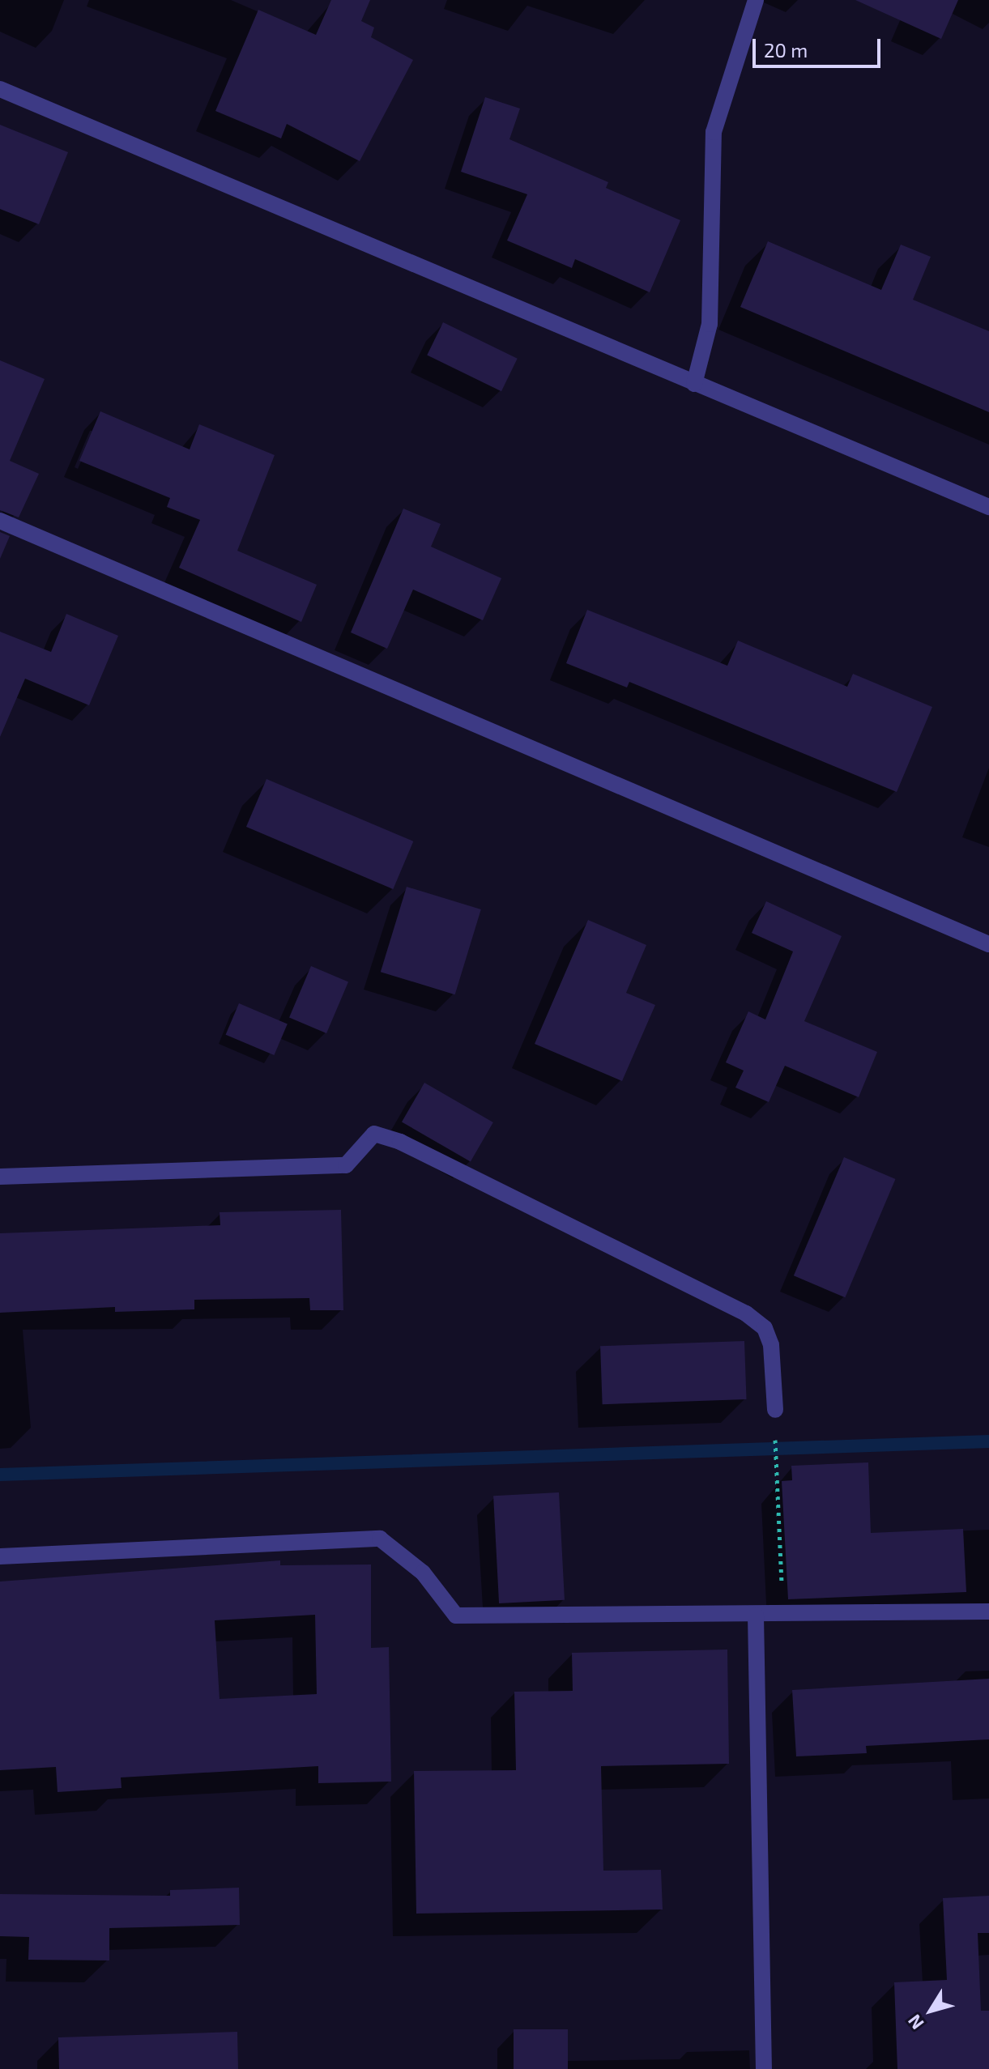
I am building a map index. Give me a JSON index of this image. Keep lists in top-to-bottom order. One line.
{"scale_bar":"20 m","north":"bottom left"}
